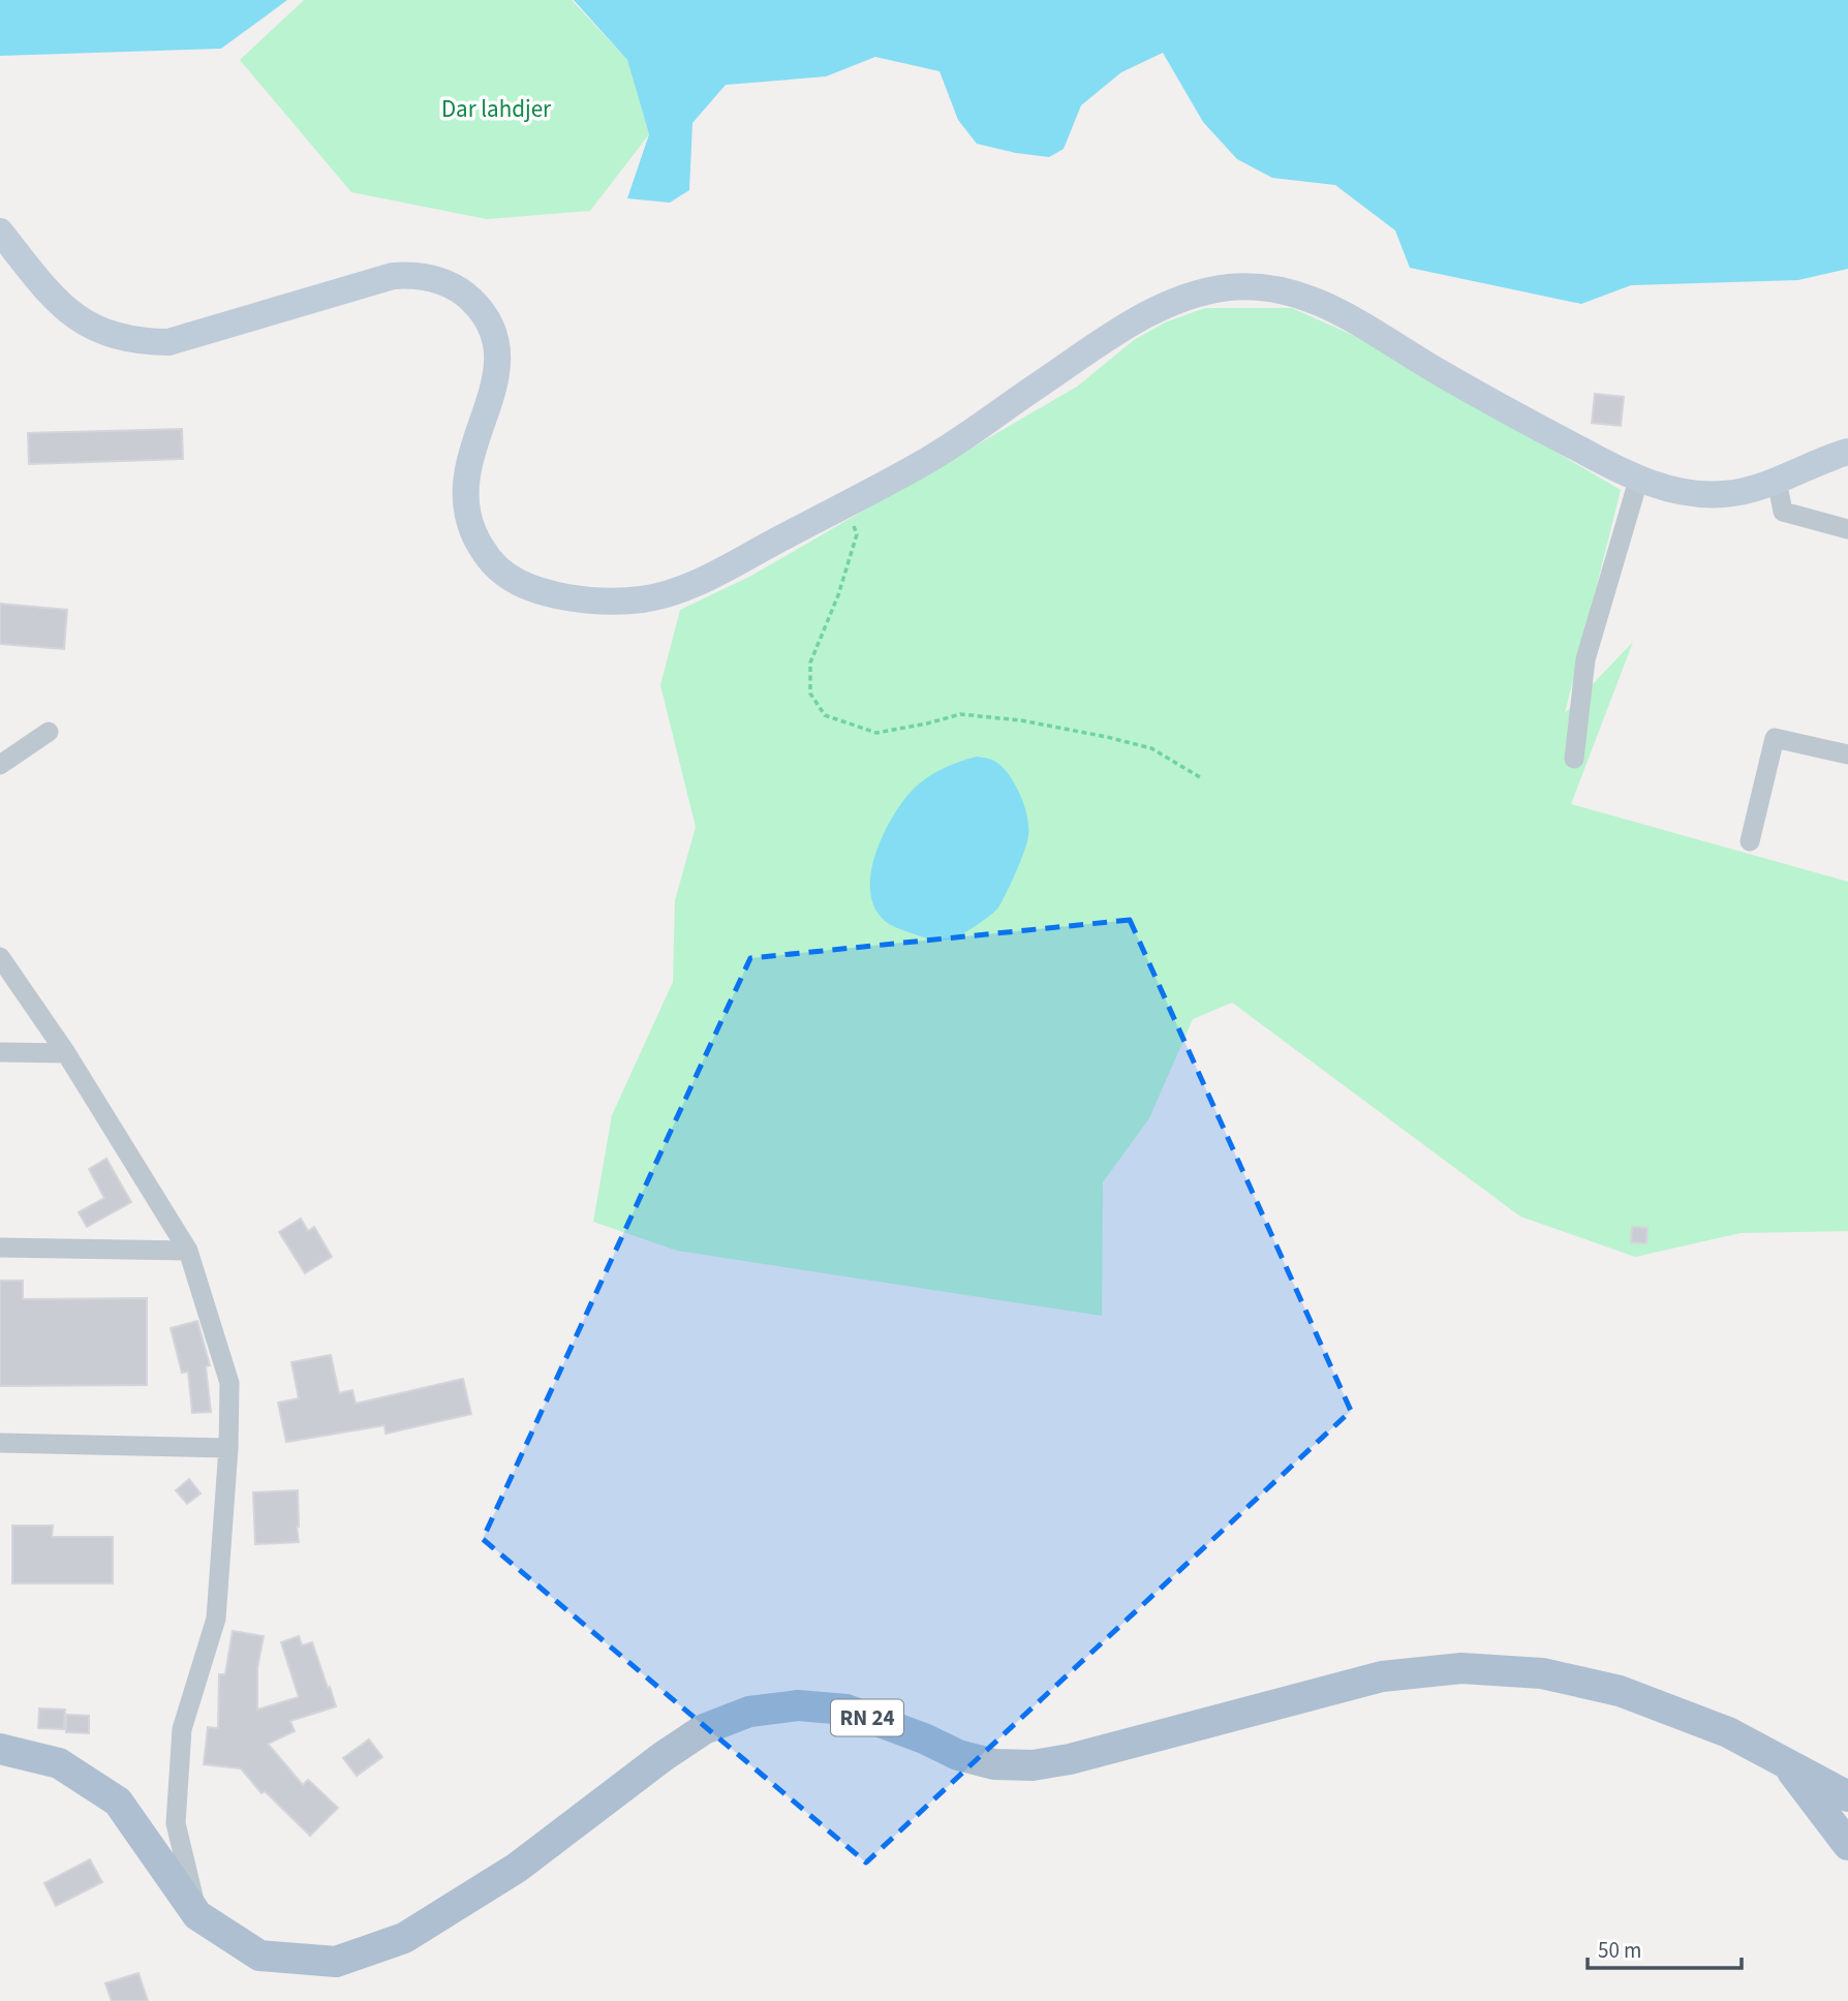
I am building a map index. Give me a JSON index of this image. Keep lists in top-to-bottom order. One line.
{"streets":{"main road":["RN 24"]},"parks":["Dar lahdjer"],"scale_bar":"50 m"}
